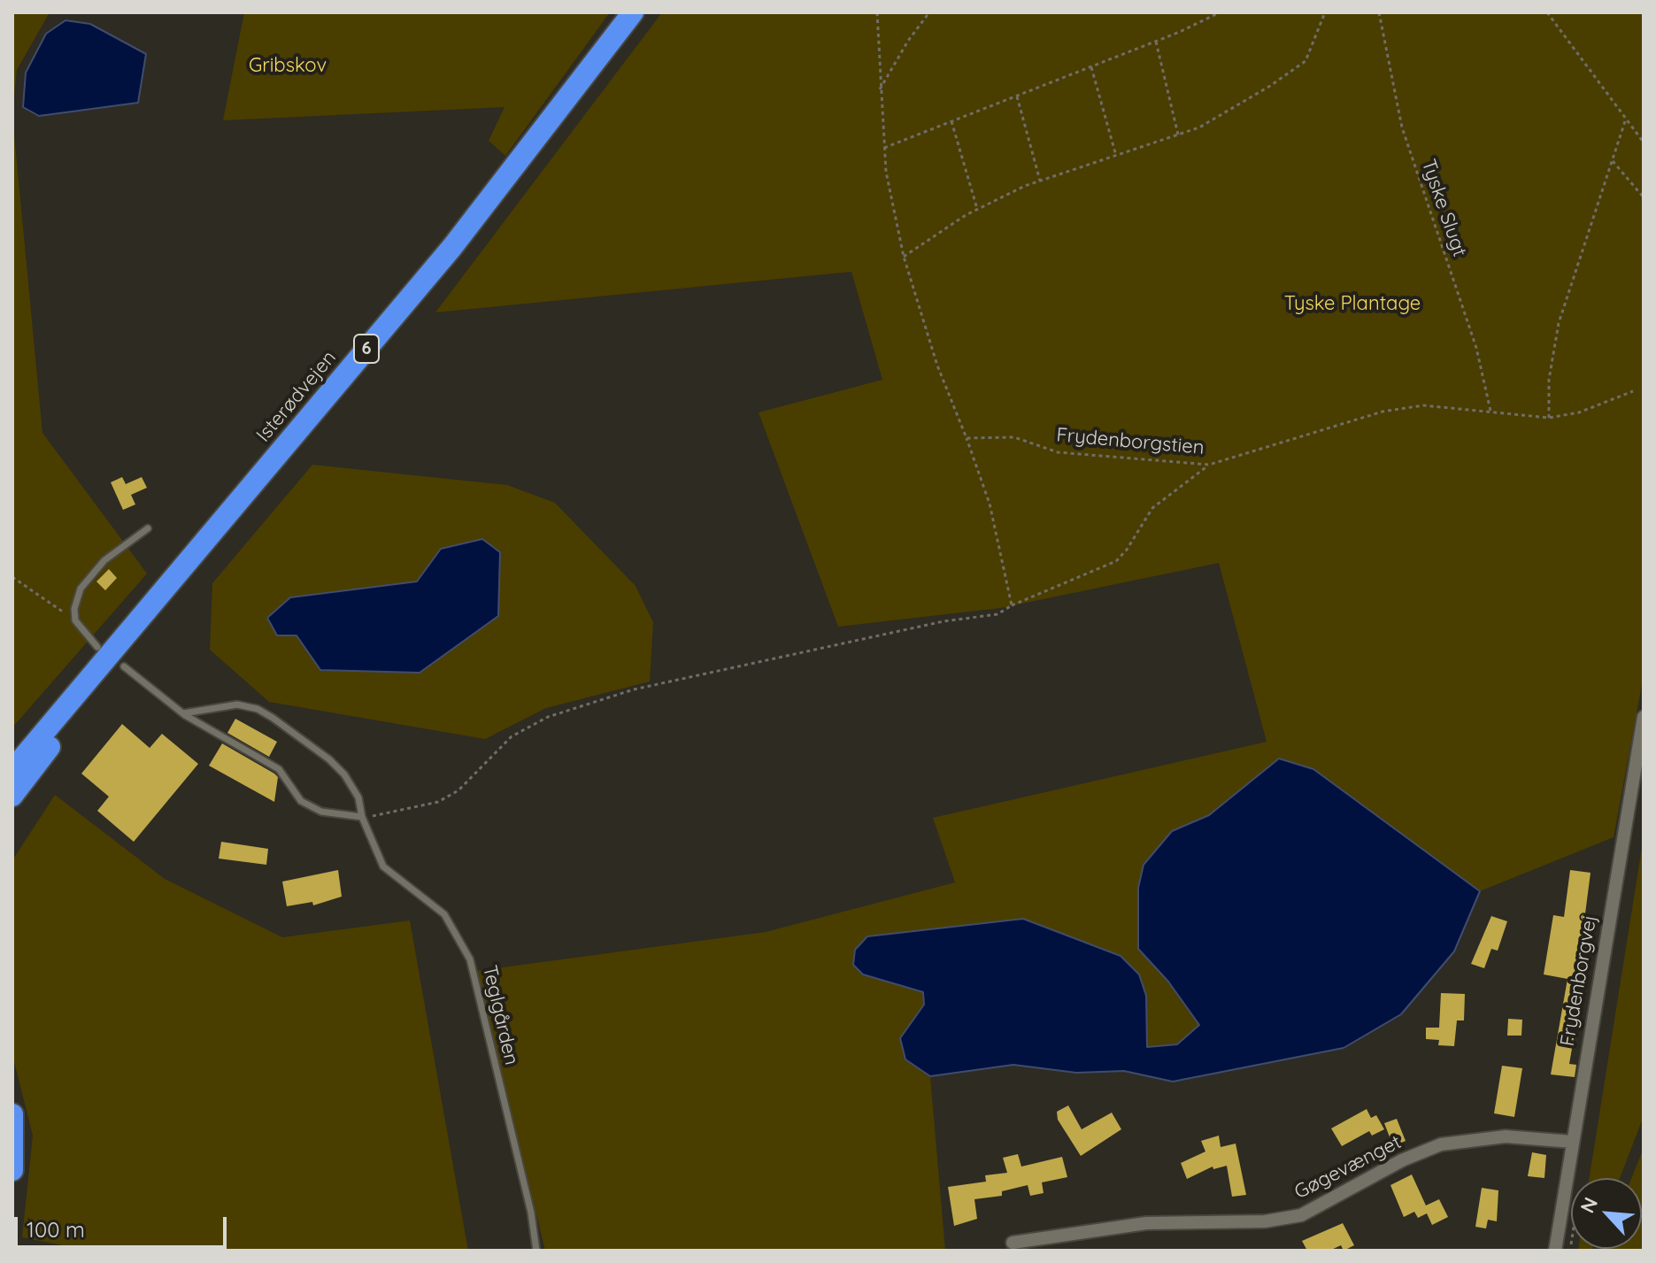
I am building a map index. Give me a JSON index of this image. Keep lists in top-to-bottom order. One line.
{"streets":{"highway":["6","Isterødvejen"],"street":["Frydenborgvej","Gøgevænget"],"lane":["Teglgården"],"path":["Tyske Slugt","Frydenborgstien"]},"crossings":[["Tyske Slugt","Frydenborgstien"],["Frydenborgvej","Gøgevænget"]],"parks":["Gribskov","Tyske Plantage"],"scale_bar":"100 m","north":"top left"}
